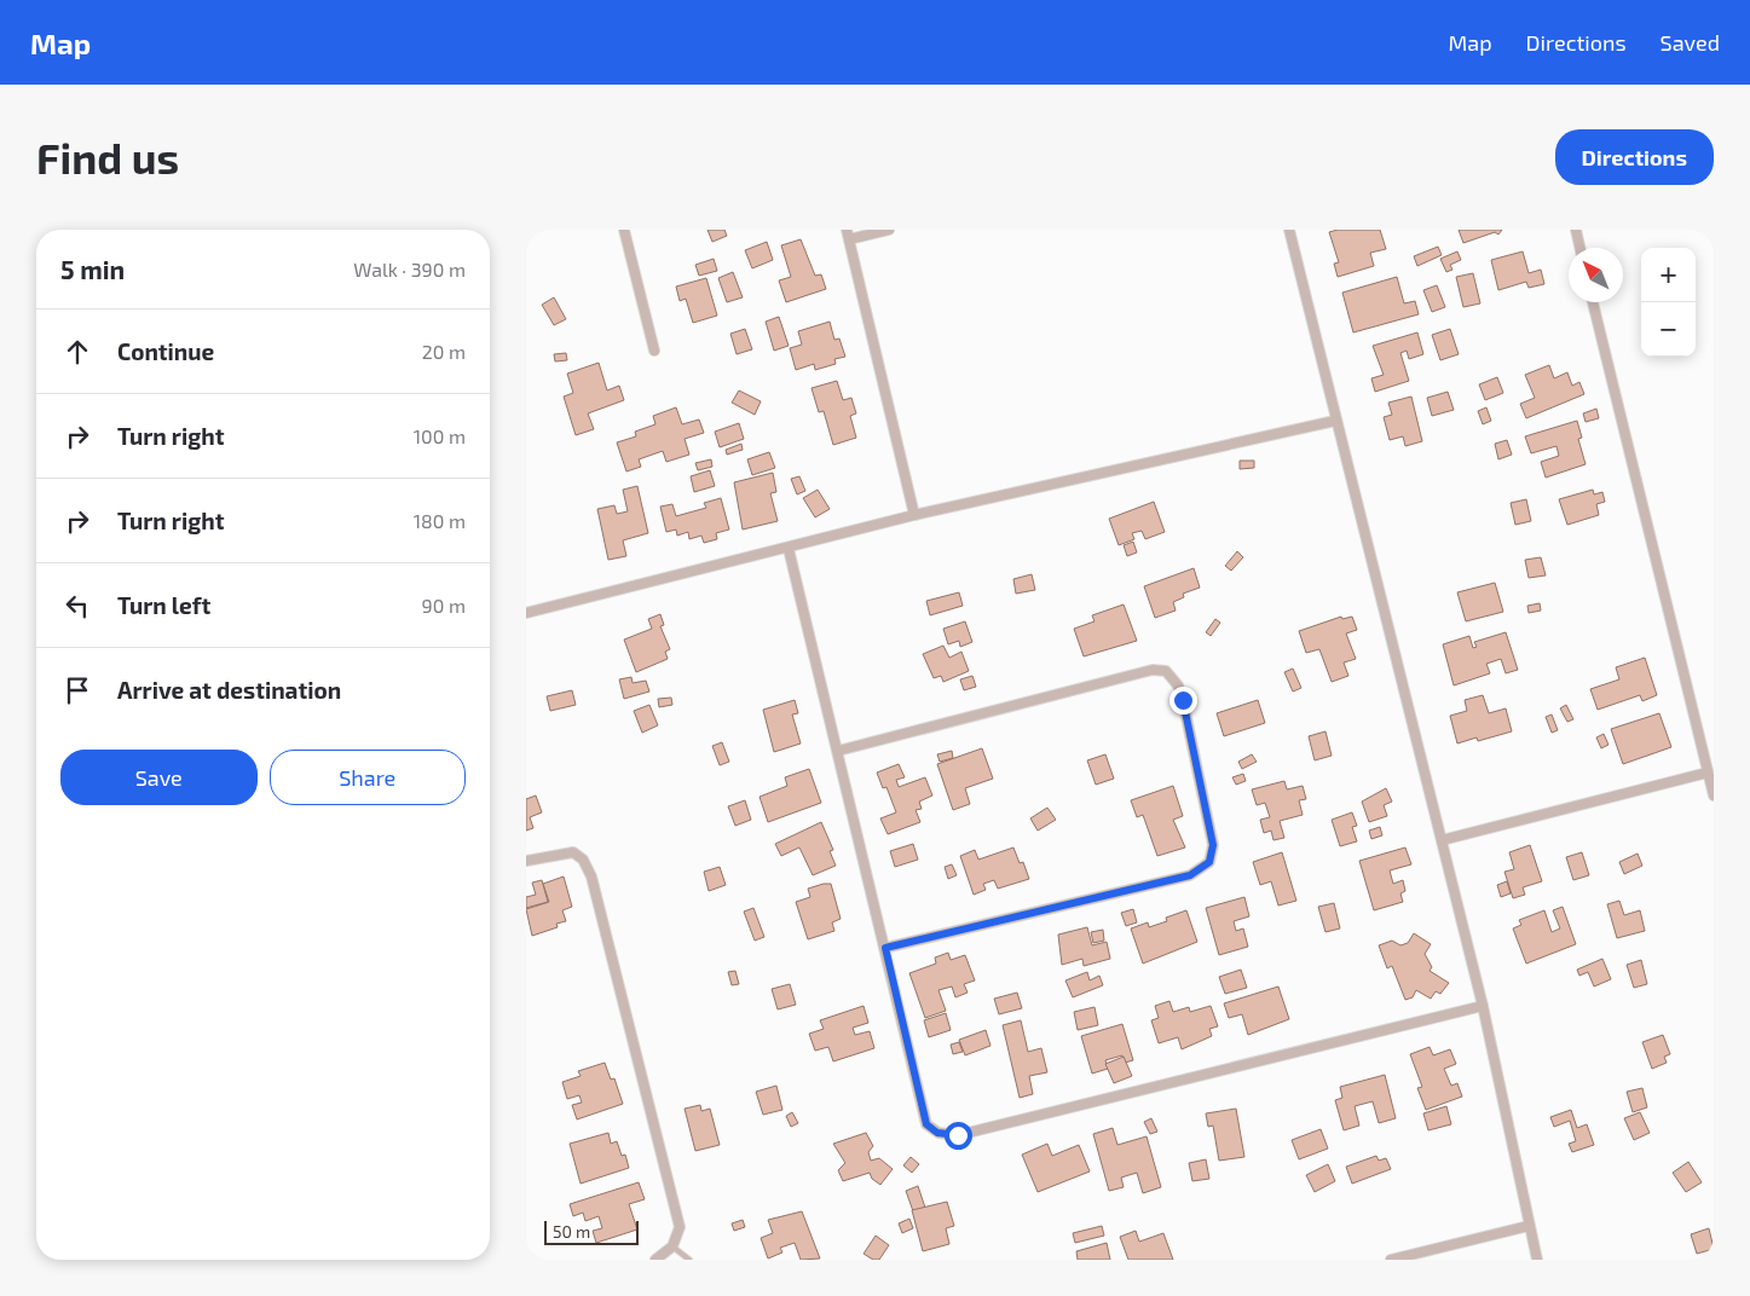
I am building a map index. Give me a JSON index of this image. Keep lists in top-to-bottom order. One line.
{"scale_bar":"50 m","north":"top left","page":{"header":"Map","nav":["Map","Directions","Saved"],"buttons":["Directions",["Save","Share"]],"title":"Find us","heading":["5 min","Walk · 390 m"],"map_buttons":["+","−"],"list":[["Continue","20 m"],["Turn right","100 m"],["Turn right","180 m"],["Turn left","90 m"],"Arrive at destination"],"scale":"50 m"}}
